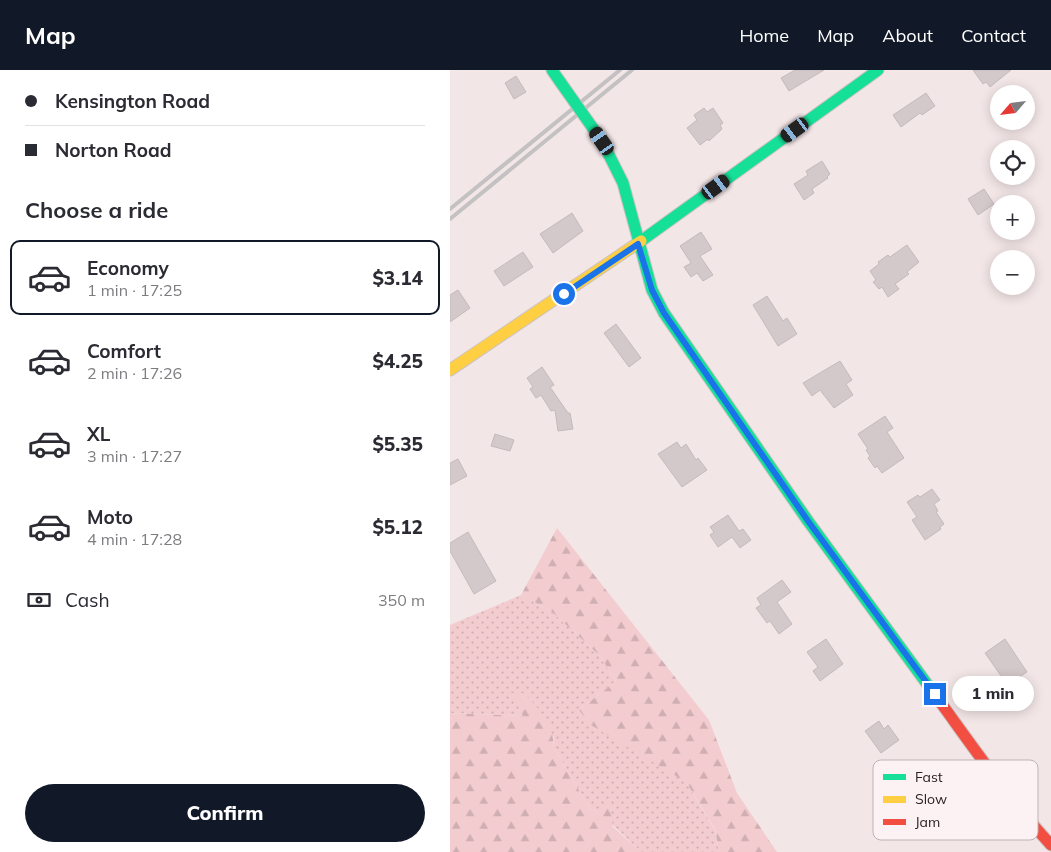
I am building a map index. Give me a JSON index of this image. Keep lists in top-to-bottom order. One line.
{"legend":["Fast","Slow","Jam"],"north":"bottom left","page":{"header":"Map","nav":["Home","Map","About","Contact"],"banner":["Kensington Road","Norton Road"],"map_buttons":["+","−"],"heading":"Choose a ride","list":[{"name":"Economy","note":"1 min · 17:25","value":"$3.14"},{"name":"Comfort","note":"2 min · 17:26","value":"$4.25"},{"name":"XL","note":"3 min · 17:27","value":"$5.35"},{"name":"Moto","note":"4 min · 17:28","value":"$5.12"}],"pay":["Cash","350 m"],"bubble":"1 min","buttons":"Confirm"}}
